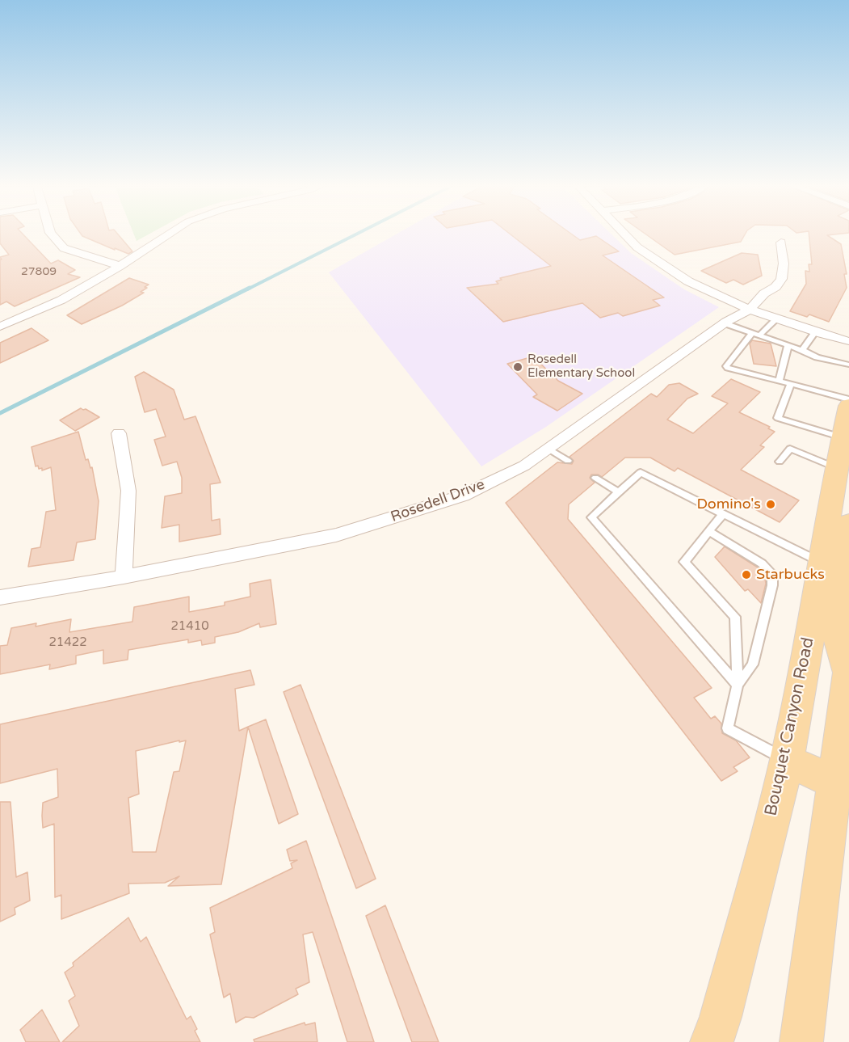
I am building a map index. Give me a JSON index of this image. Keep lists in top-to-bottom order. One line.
{"streets":{"main road":["Bouquet Canyon Road"],"street":["Rosedell Drive"]},"places":["Rosedell Elementary School","Domino's","Starbucks"],"house_numbers":["27809","21410","21422"]}
